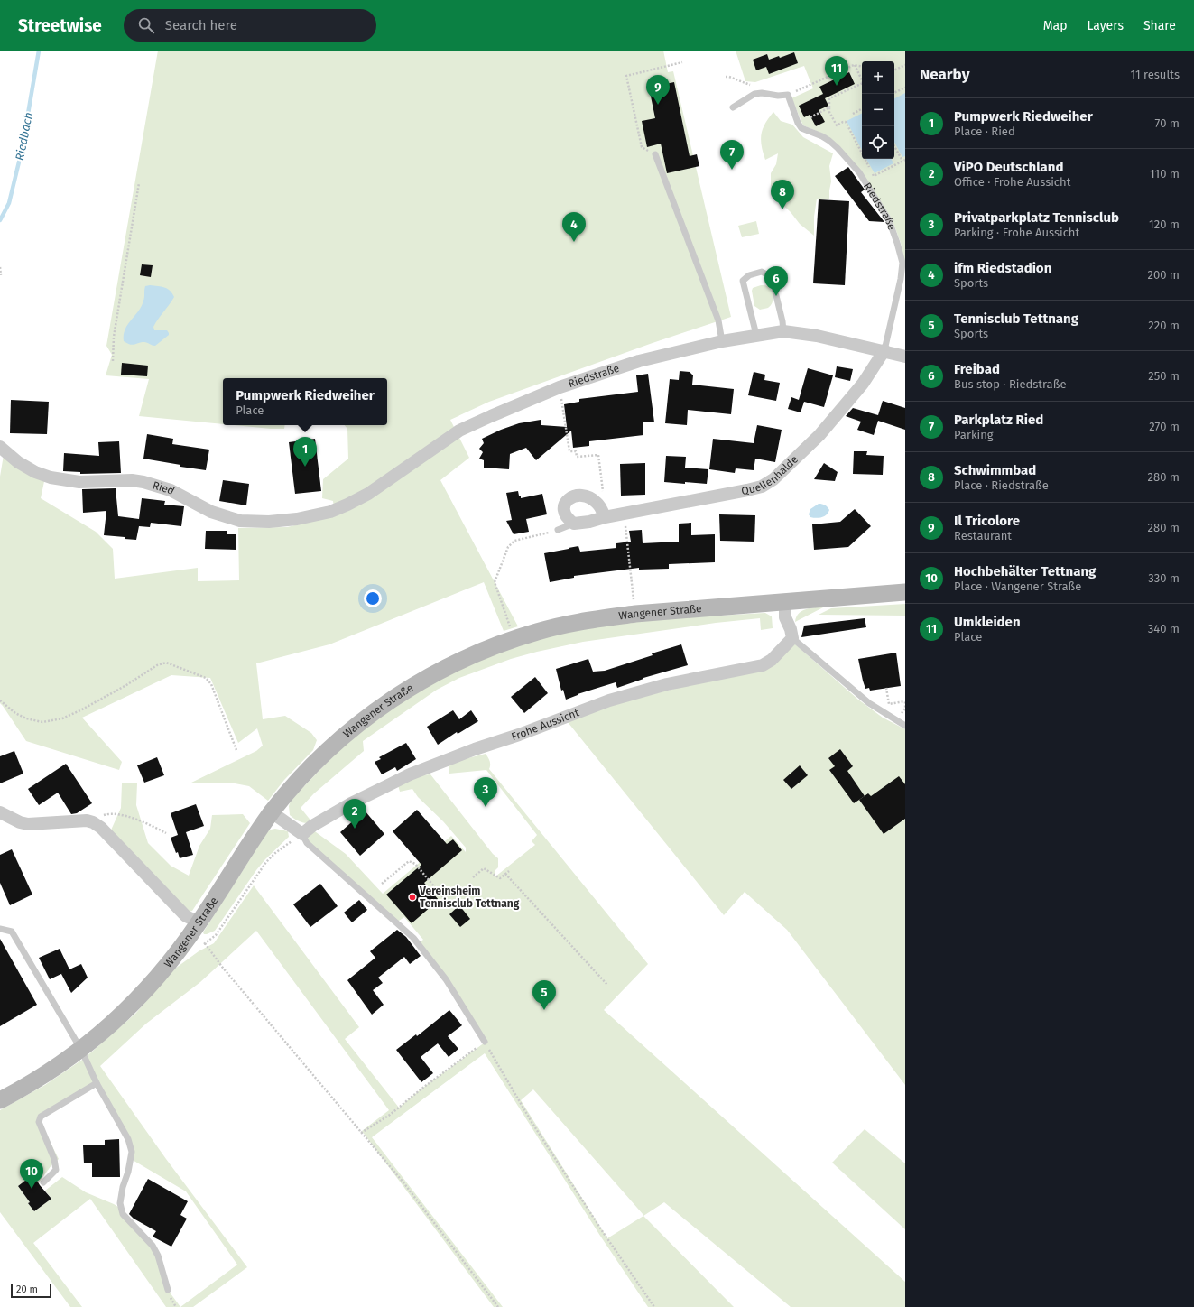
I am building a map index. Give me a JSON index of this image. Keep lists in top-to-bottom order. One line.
{"streets":{"main road":["Wangener Straße"],"street":["Riedstraße","Quellenhalde","Ried","Frohe Aussicht"]},"crossings":[["Riedstraße","Quellenhalde"],["Riedstraße","Ried"]],"water":["Riedbach"],"places":["Vereinsheim Tennisclub Tettnang"],"scale_bar":"20 m","page":{"header":"Streetwise","search":"Search here","nav":["Map","Layers","Share"],"heading":["Nearby","11 results"],"pins":["11","9","7","8","4","6","1","3","2","5","10"],"map_buttons":["+","−"],"list":[{"mark":"1","name":"Pumpwerk Riedweiher","note":"Place · Ried","value":"70 m"},{"mark":"2","name":"ViPO Deutschland","note":"Office · Frohe Aussicht","value":"110 m"},{"mark":"3","name":"Privatparkplatz Tennisclub","note":"Parking · Frohe Aussicht","value":"120 m"},{"mark":"4","name":"ifm Riedstadion","note":"Sports","value":"200 m"},{"mark":"5","name":"Tennisclub Tettnang","note":"Sports","value":"220 m"},{"mark":"6","name":"Freibad","note":"Bus stop · Riedstraße","value":"250 m"},{"mark":"7","name":"Parkplatz Ried","note":"Parking","value":"270 m"},{"mark":"8","name":"Schwimmbad","note":"Place · Riedstraße","value":"280 m"},{"mark":"9","name":"Il Tricolore","note":"Restaurant","value":"280 m"},{"mark":"10","name":"Hochbehälter Tettnang","note":"Place · Wangener Straße","value":"330 m"},{"mark":"11","name":"Umkleiden","note":"Place","value":"340 m"}],"popup":["Pumpwerk Riedweiher","Place"],"scale":"20 m"}}
